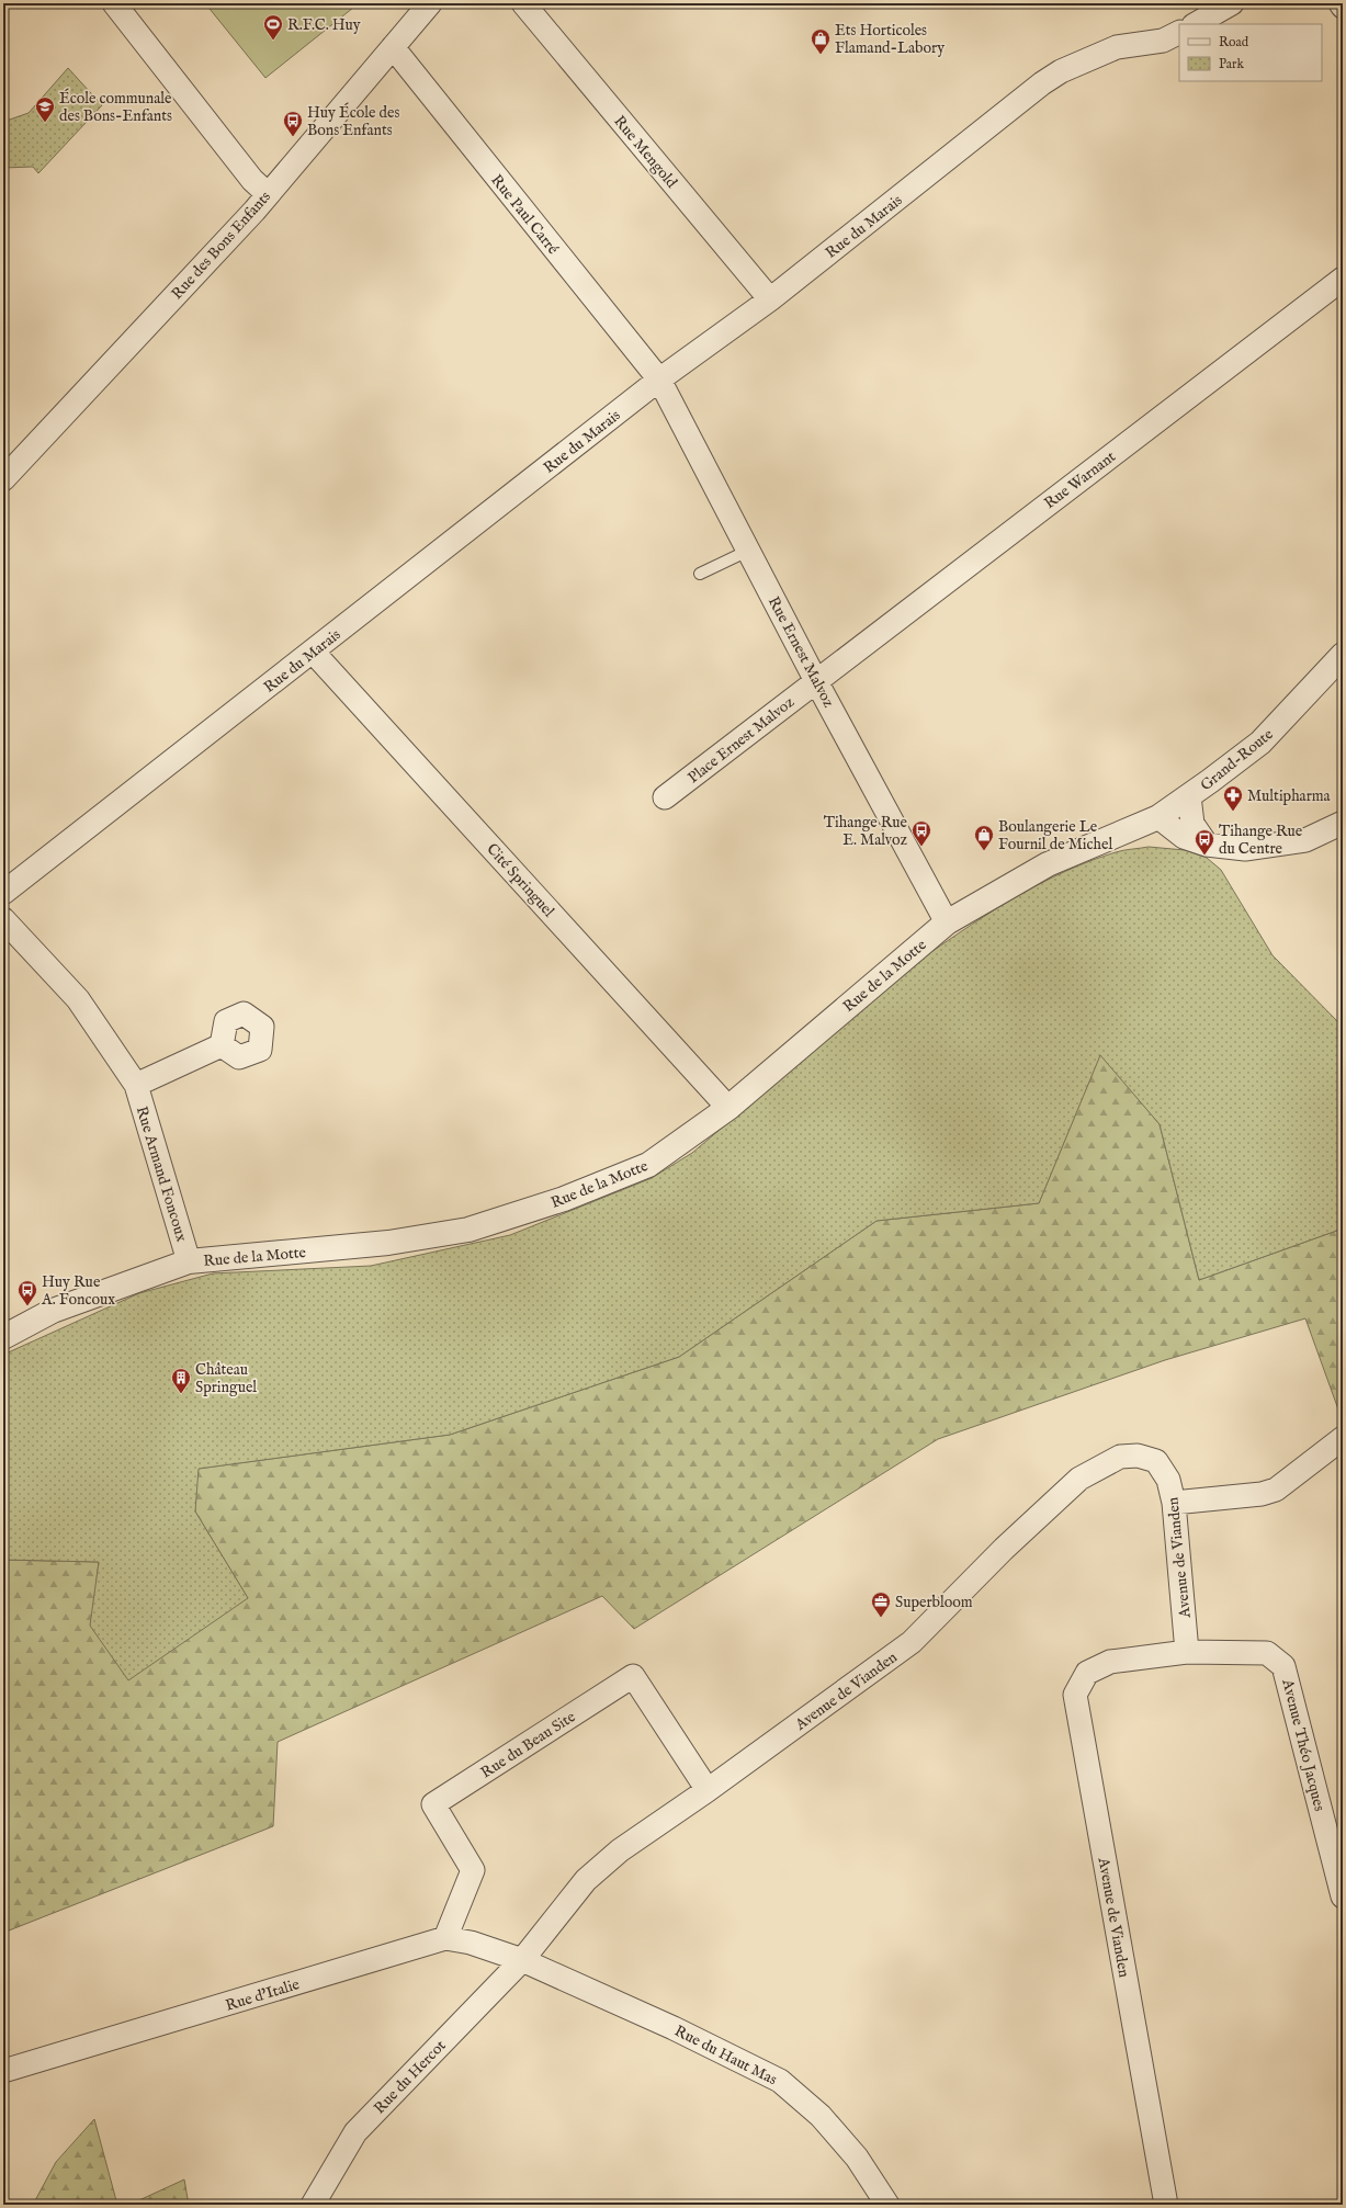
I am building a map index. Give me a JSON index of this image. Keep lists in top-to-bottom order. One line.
{"streets":{"street":["Rue Mengold","Rue Paul Carré","Rue du Marais","Rue des Bons Enfants","Rue Warnant","Rue Ernest Malvoz","Place Ernest Malvoz","Grand-Route","Cité Springuel","Rue de la Motte","Rue Armand Foncoux","Avenue de Vianden","Rue du Beau Site","Avenue Théo Jacques","Rue d'Italie","Rue du Haut Mas","Rue du Hercot"]},"crossings":[["Rue Mengold","Rue du Marais"],["Rue Paul Carré","Rue du Marais"],["Rue Paul Carré","Rue des Bons Enfants"],["Rue Paul Carré","Rue Ernest Malvoz"],["Rue du Marais","Rue Ernest Malvoz"],["Rue du Marais","Cité Springuel"],["Rue Warnant","Rue Ernest Malvoz"],["Rue Warnant","Place Ernest Malvoz"],["Rue Ernest Malvoz","Place Ernest Malvoz"],["Rue Ernest Malvoz","Rue de la Motte"],["Grand-Route","Rue de la Motte"],["Cité Springuel","Rue de la Motte"],["Rue de la Motte","Rue Armand Foncoux"],["Avenue de Vianden","Rue du Beau Site"],["Avenue de Vianden","Avenue Théo Jacques"],["Avenue de Vianden","Rue d'Italie"],["Avenue de Vianden","Rue du Haut Mas"],["Avenue de Vianden","Rue du Hercot"],["Rue du Beau Site","Rue d'Italie"],["Rue d'Italie","Rue du Haut Mas"],["Rue d'Italie","Rue du Hercot"],["Rue du Haut Mas","Rue du Hercot"]],"places":{"sports":["R.F.C. Huy"],"shop":["Ets Horticoles Flamand-Labory","Boulangerie Le Fournil de Michel"],"school or university":["École communale des Bons-Enfants"],"bus stop":["Huy École des Bons Enfants","Tihange Rue E. Malvoz","Tihange Rue du Centre","Huy Rue A. Foncoux"],"pharmacy":["Multipharma"],"building":["Château Springuel"],"office":["Superbloom"]},"legend":["Road","Park"]}
